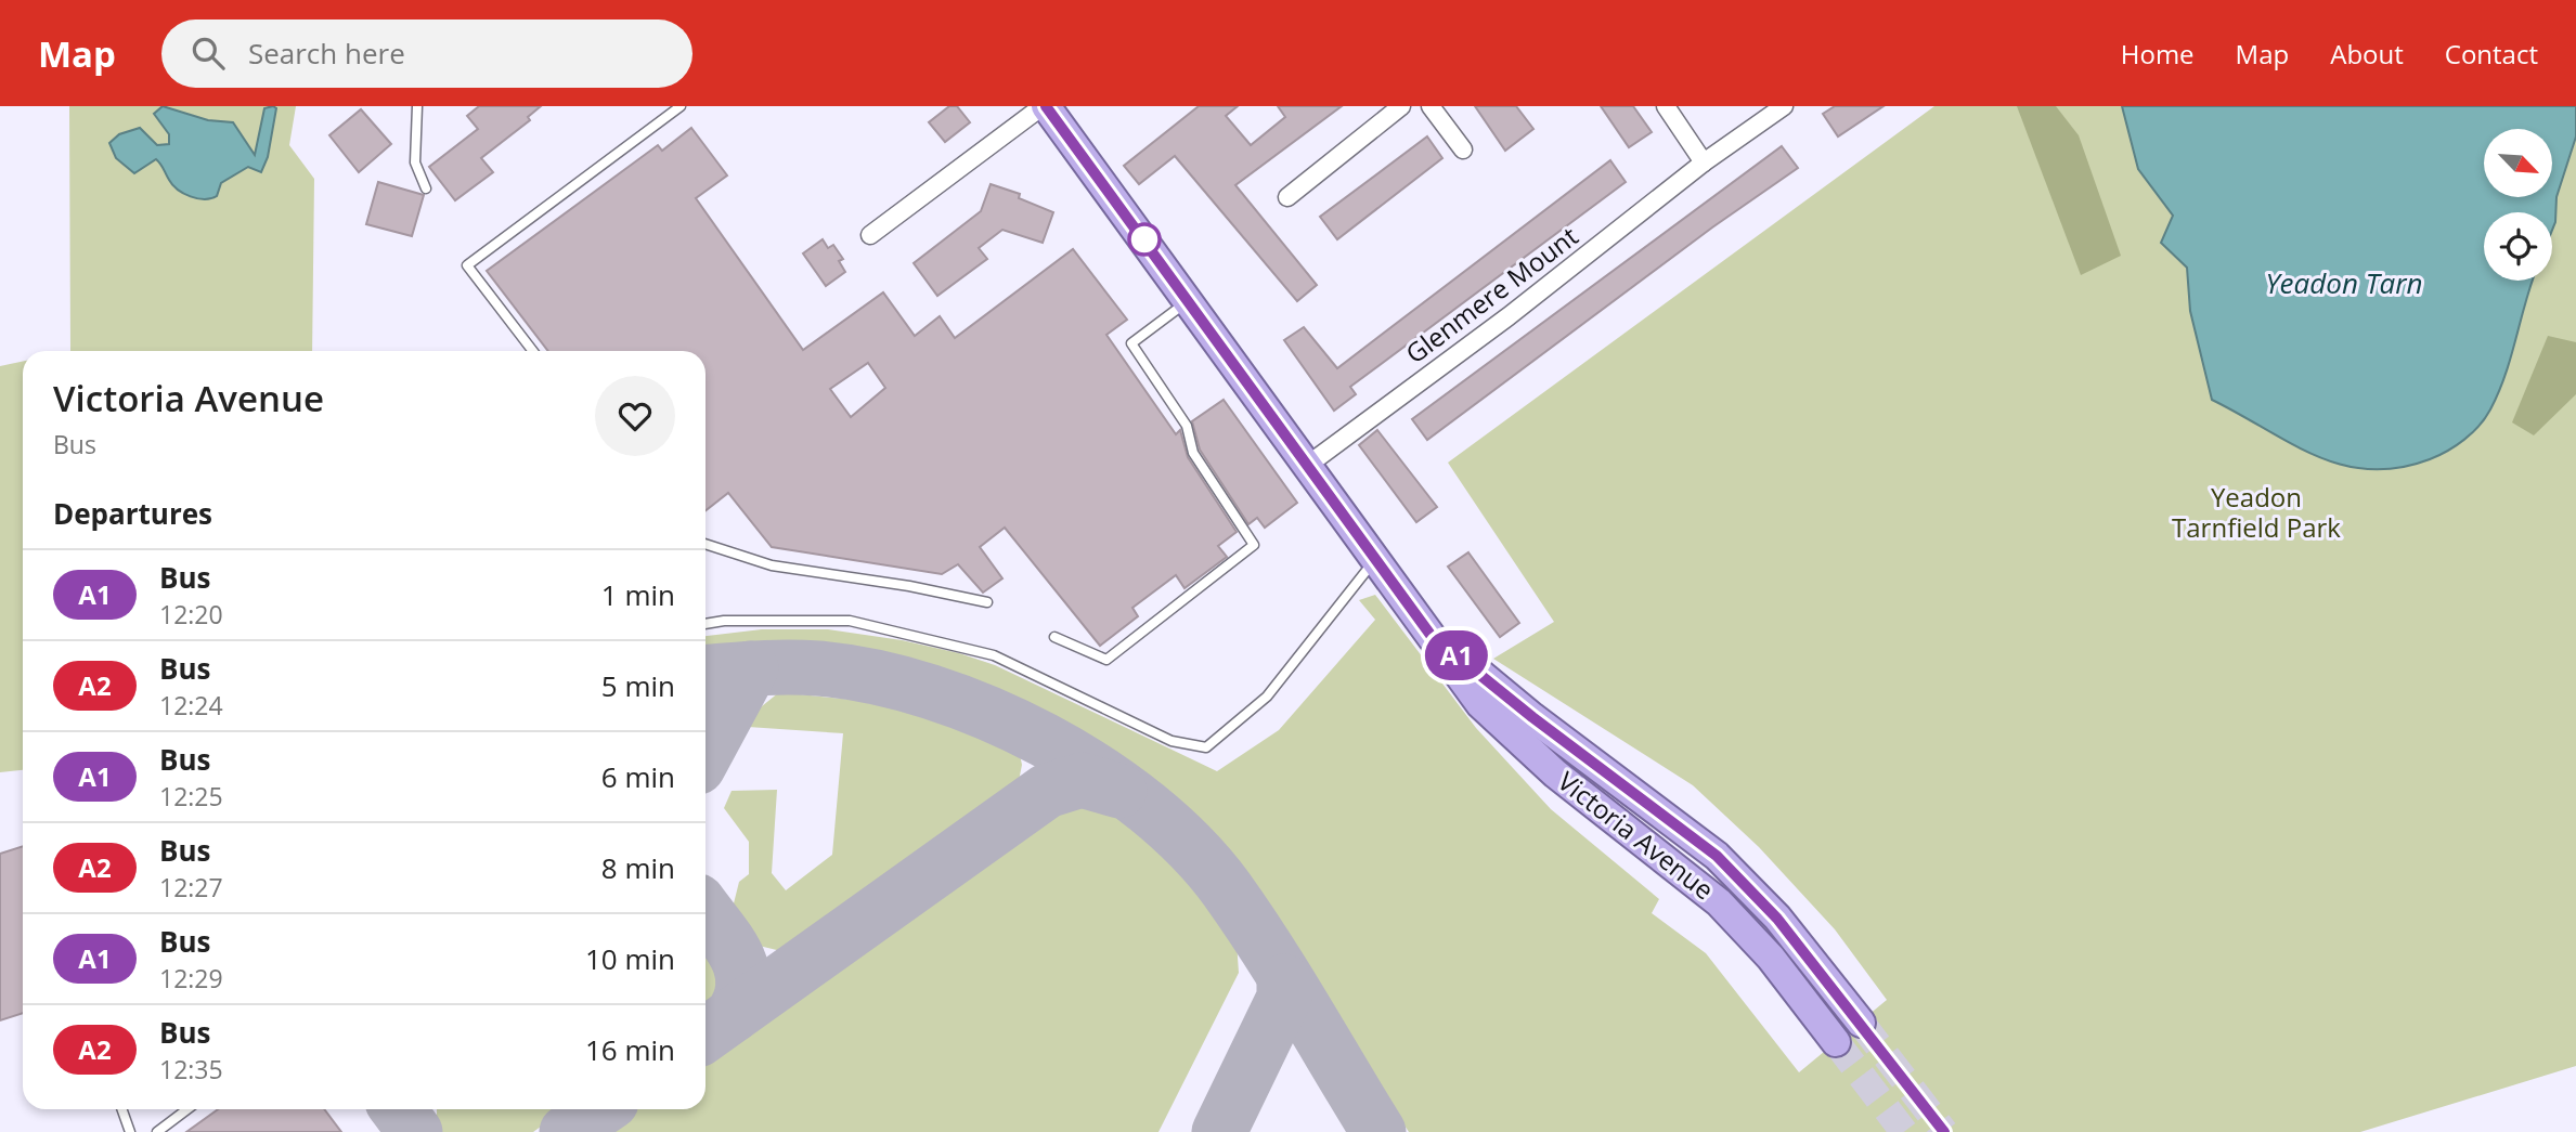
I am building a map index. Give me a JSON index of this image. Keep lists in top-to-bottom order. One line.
{"streets":{"highway":["Victoria Avenue"],"street":["Glenmere Mount"]},"crossings":[["Glenmere Mount","Victoria Avenue"]],"water":["Yeadon Tarn"],"parks":["Yeadon Tarnfield Park"],"lines":["bus line A1"],"north":"bottom right","page":{"header":"Map","search":"Search here","nav":["Home","Map","About","Contact"],"on_map":"A1","heading":[["Victoria Avenue","Bus"],"Departures"],"list":[{"mark":"A1","name":"Bus","note":"12:20","value":"1 min"},{"mark":"A2","name":"Bus","note":"12:24","value":"5 min"},{"mark":"A1","name":"Bus","note":"12:25","value":"6 min"},{"mark":"A2","name":"Bus","note":"12:27","value":"8 min"},{"mark":"A1","name":"Bus","note":"12:29","value":"10 min"},{"mark":"A2","name":"Bus","note":"12:35","value":"16 min"}]}}
